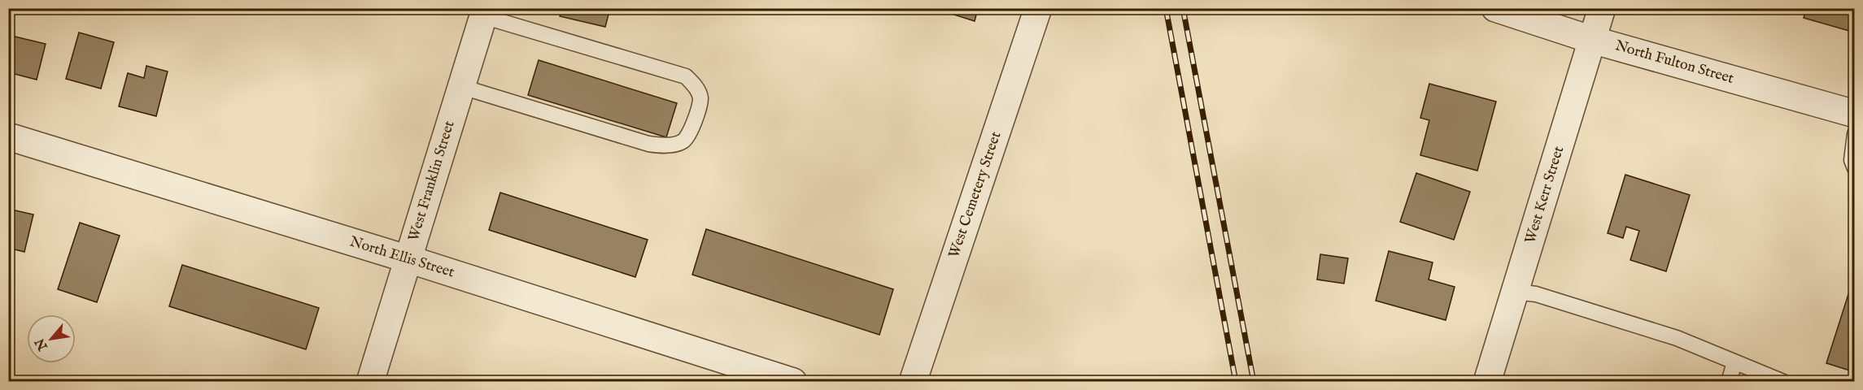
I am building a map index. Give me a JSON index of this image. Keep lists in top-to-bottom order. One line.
{"streets":{"street":["North Fulton Street","West Franklin Street","West Cemetery Street","West Kerr Street","North Ellis Street"]},"crossings":[["North Fulton Street","West Kerr Street"],["West Franklin Street","North Ellis Street"]],"north":"bottom left"}
